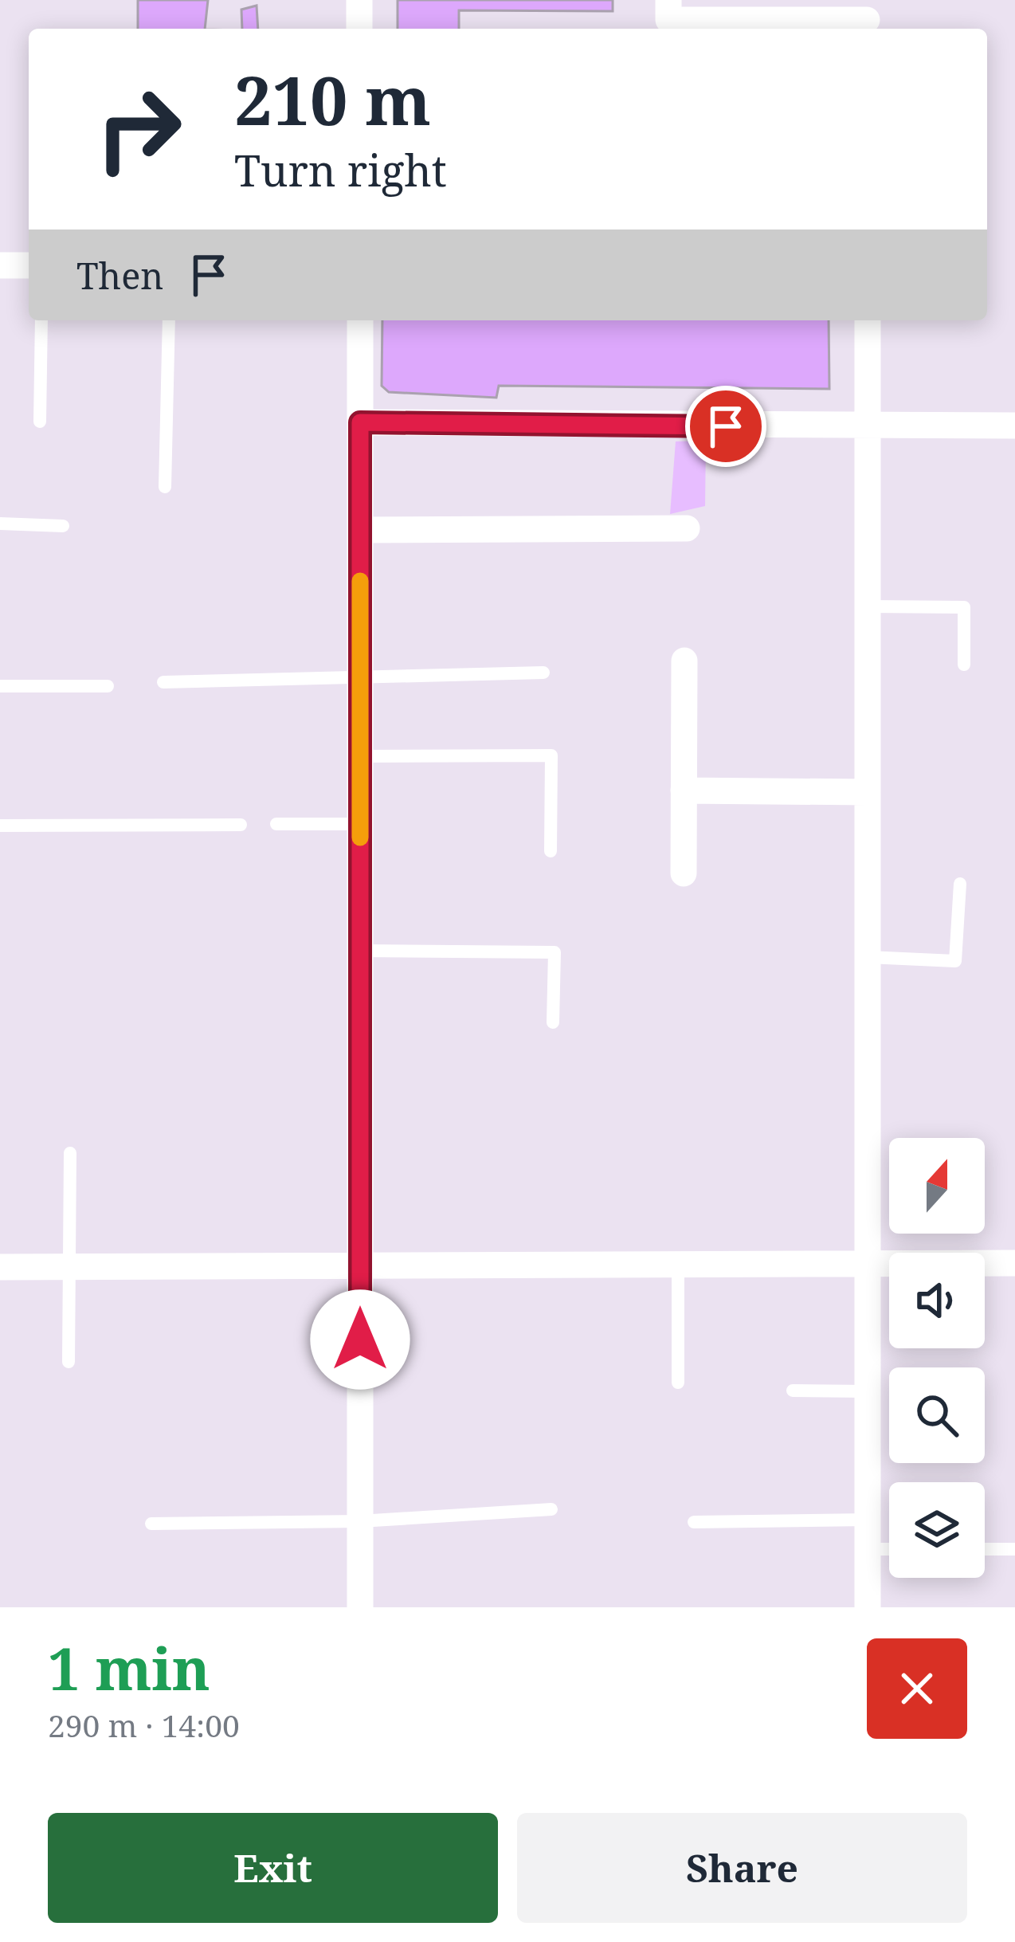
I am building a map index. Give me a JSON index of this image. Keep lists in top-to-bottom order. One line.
{"north":"top","page":{"turn":["210 m","Turn right"],"then":"Then","heading":["1 min","290 m · 14:00"],"buttons":["Exit","Share"]}}
